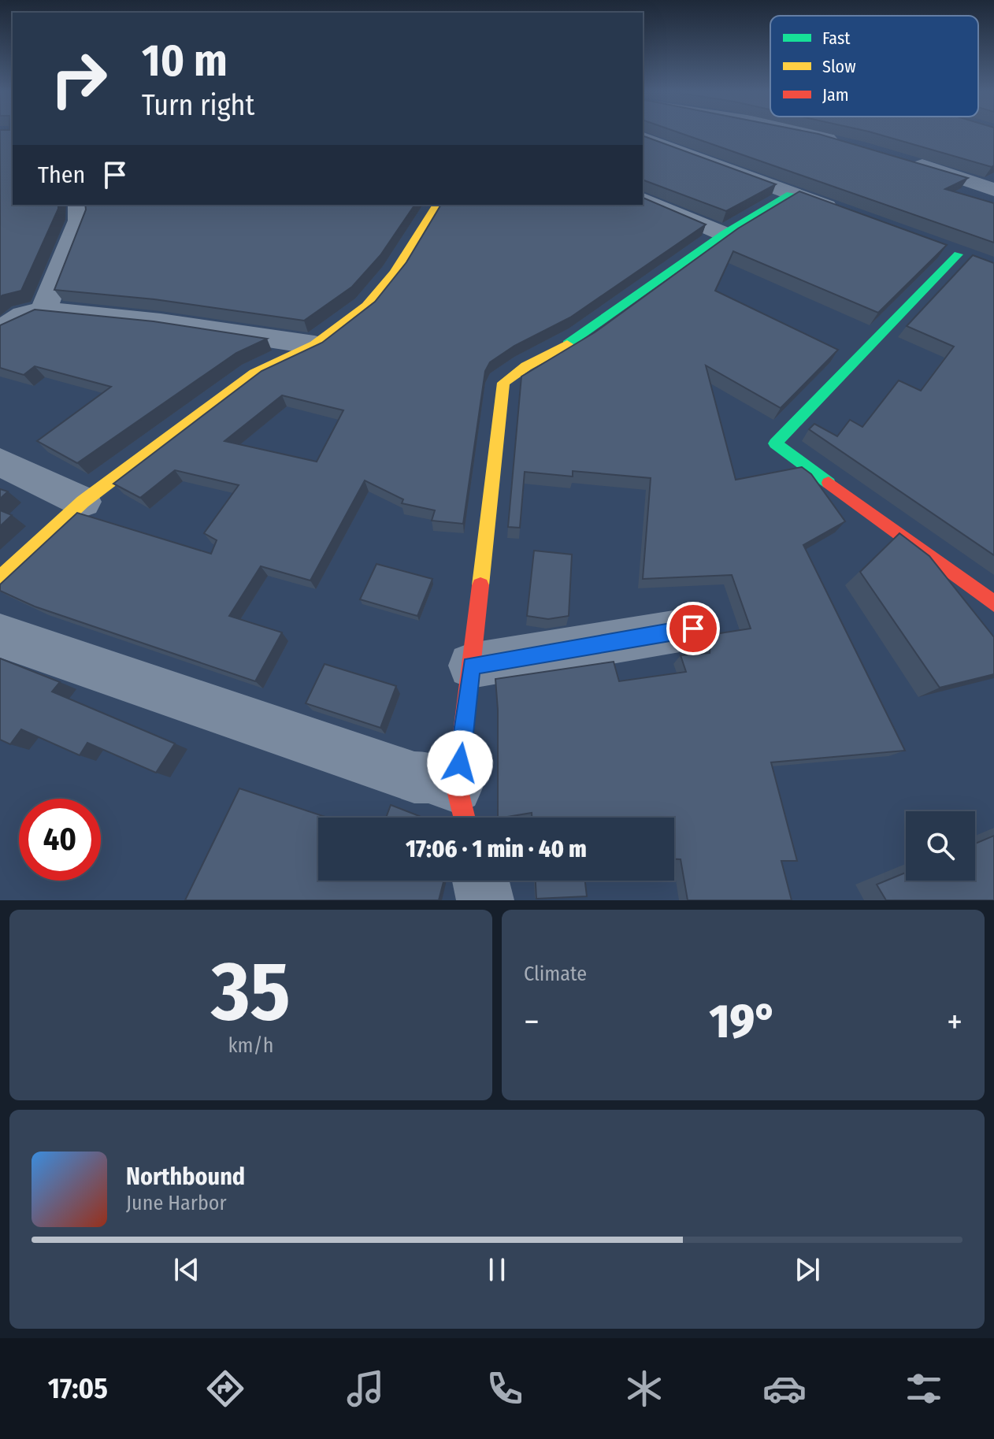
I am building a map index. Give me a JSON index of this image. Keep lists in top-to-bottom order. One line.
{"legend":["Fast","Slow","Jam"],"page":{"turn":["10 m","Turn right"],"then":"Then","limit":"40","trip":"17:06 · 1 min · 40 m","tile":[["35","km/h"],"Climate"],"heat":["−","19°","+"],"song":["Northbound","June Harbor"],"tabs":"17:05"}}
